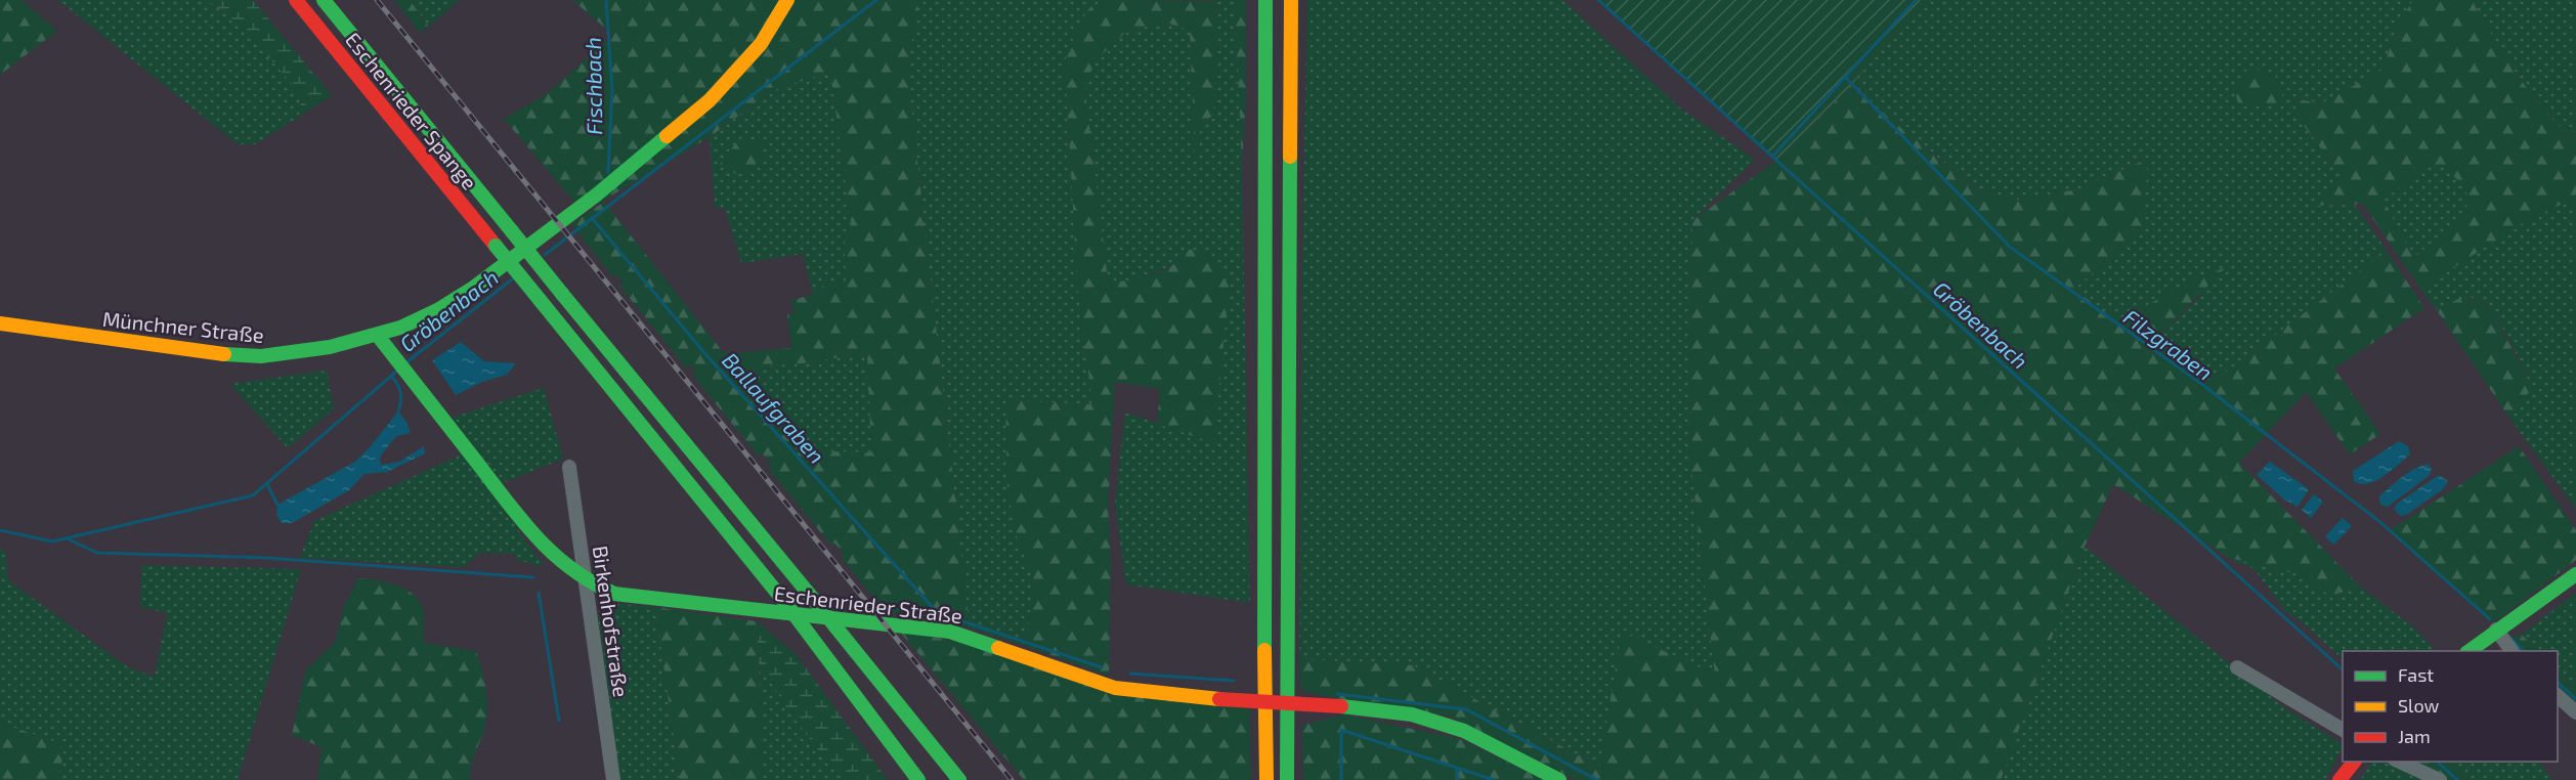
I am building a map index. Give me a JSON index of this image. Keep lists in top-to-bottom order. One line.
{"streets":{"main road":["Eschenrieder Spange","Münchner Straße","Eschenrieder Straße"],"street":["Birkenhofstraße"]},"crossings":[["Münchner Straße","Eschenrieder Straße"],["Eschenrieder Straße","Birkenhofstraße"]],"water":["Fischbach","Gröbenbach","Filzgraben","Ballaufgraben"],"legend":["Fast","Slow","Jam"]}
